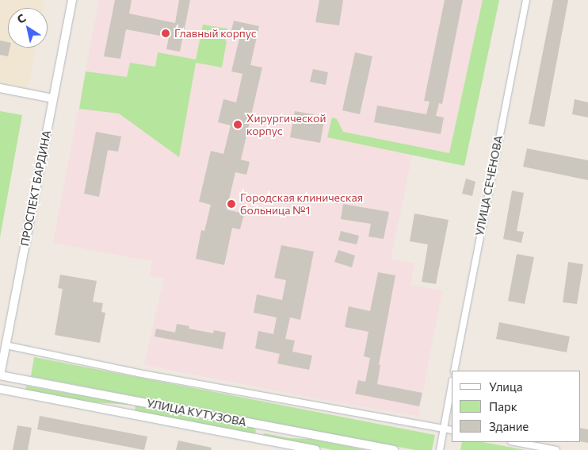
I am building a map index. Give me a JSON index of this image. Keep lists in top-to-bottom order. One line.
{"streets":{"main road":["ПРОСПЕКТ БАРДИНА","УЛИЦА КУТУЗОВА"],"street":["УЛИЦА СЕЧЕНОВА"]},"crossings":[["ПРОСПЕКТ БАРДИНА","УЛИЦА КУТУЗОВА"]],"places":["Главный корпус","Хирургической корпус","Городская клиническая больница №1"],"legend":["Улица","Парк","Здание"],"north":"top left"}
